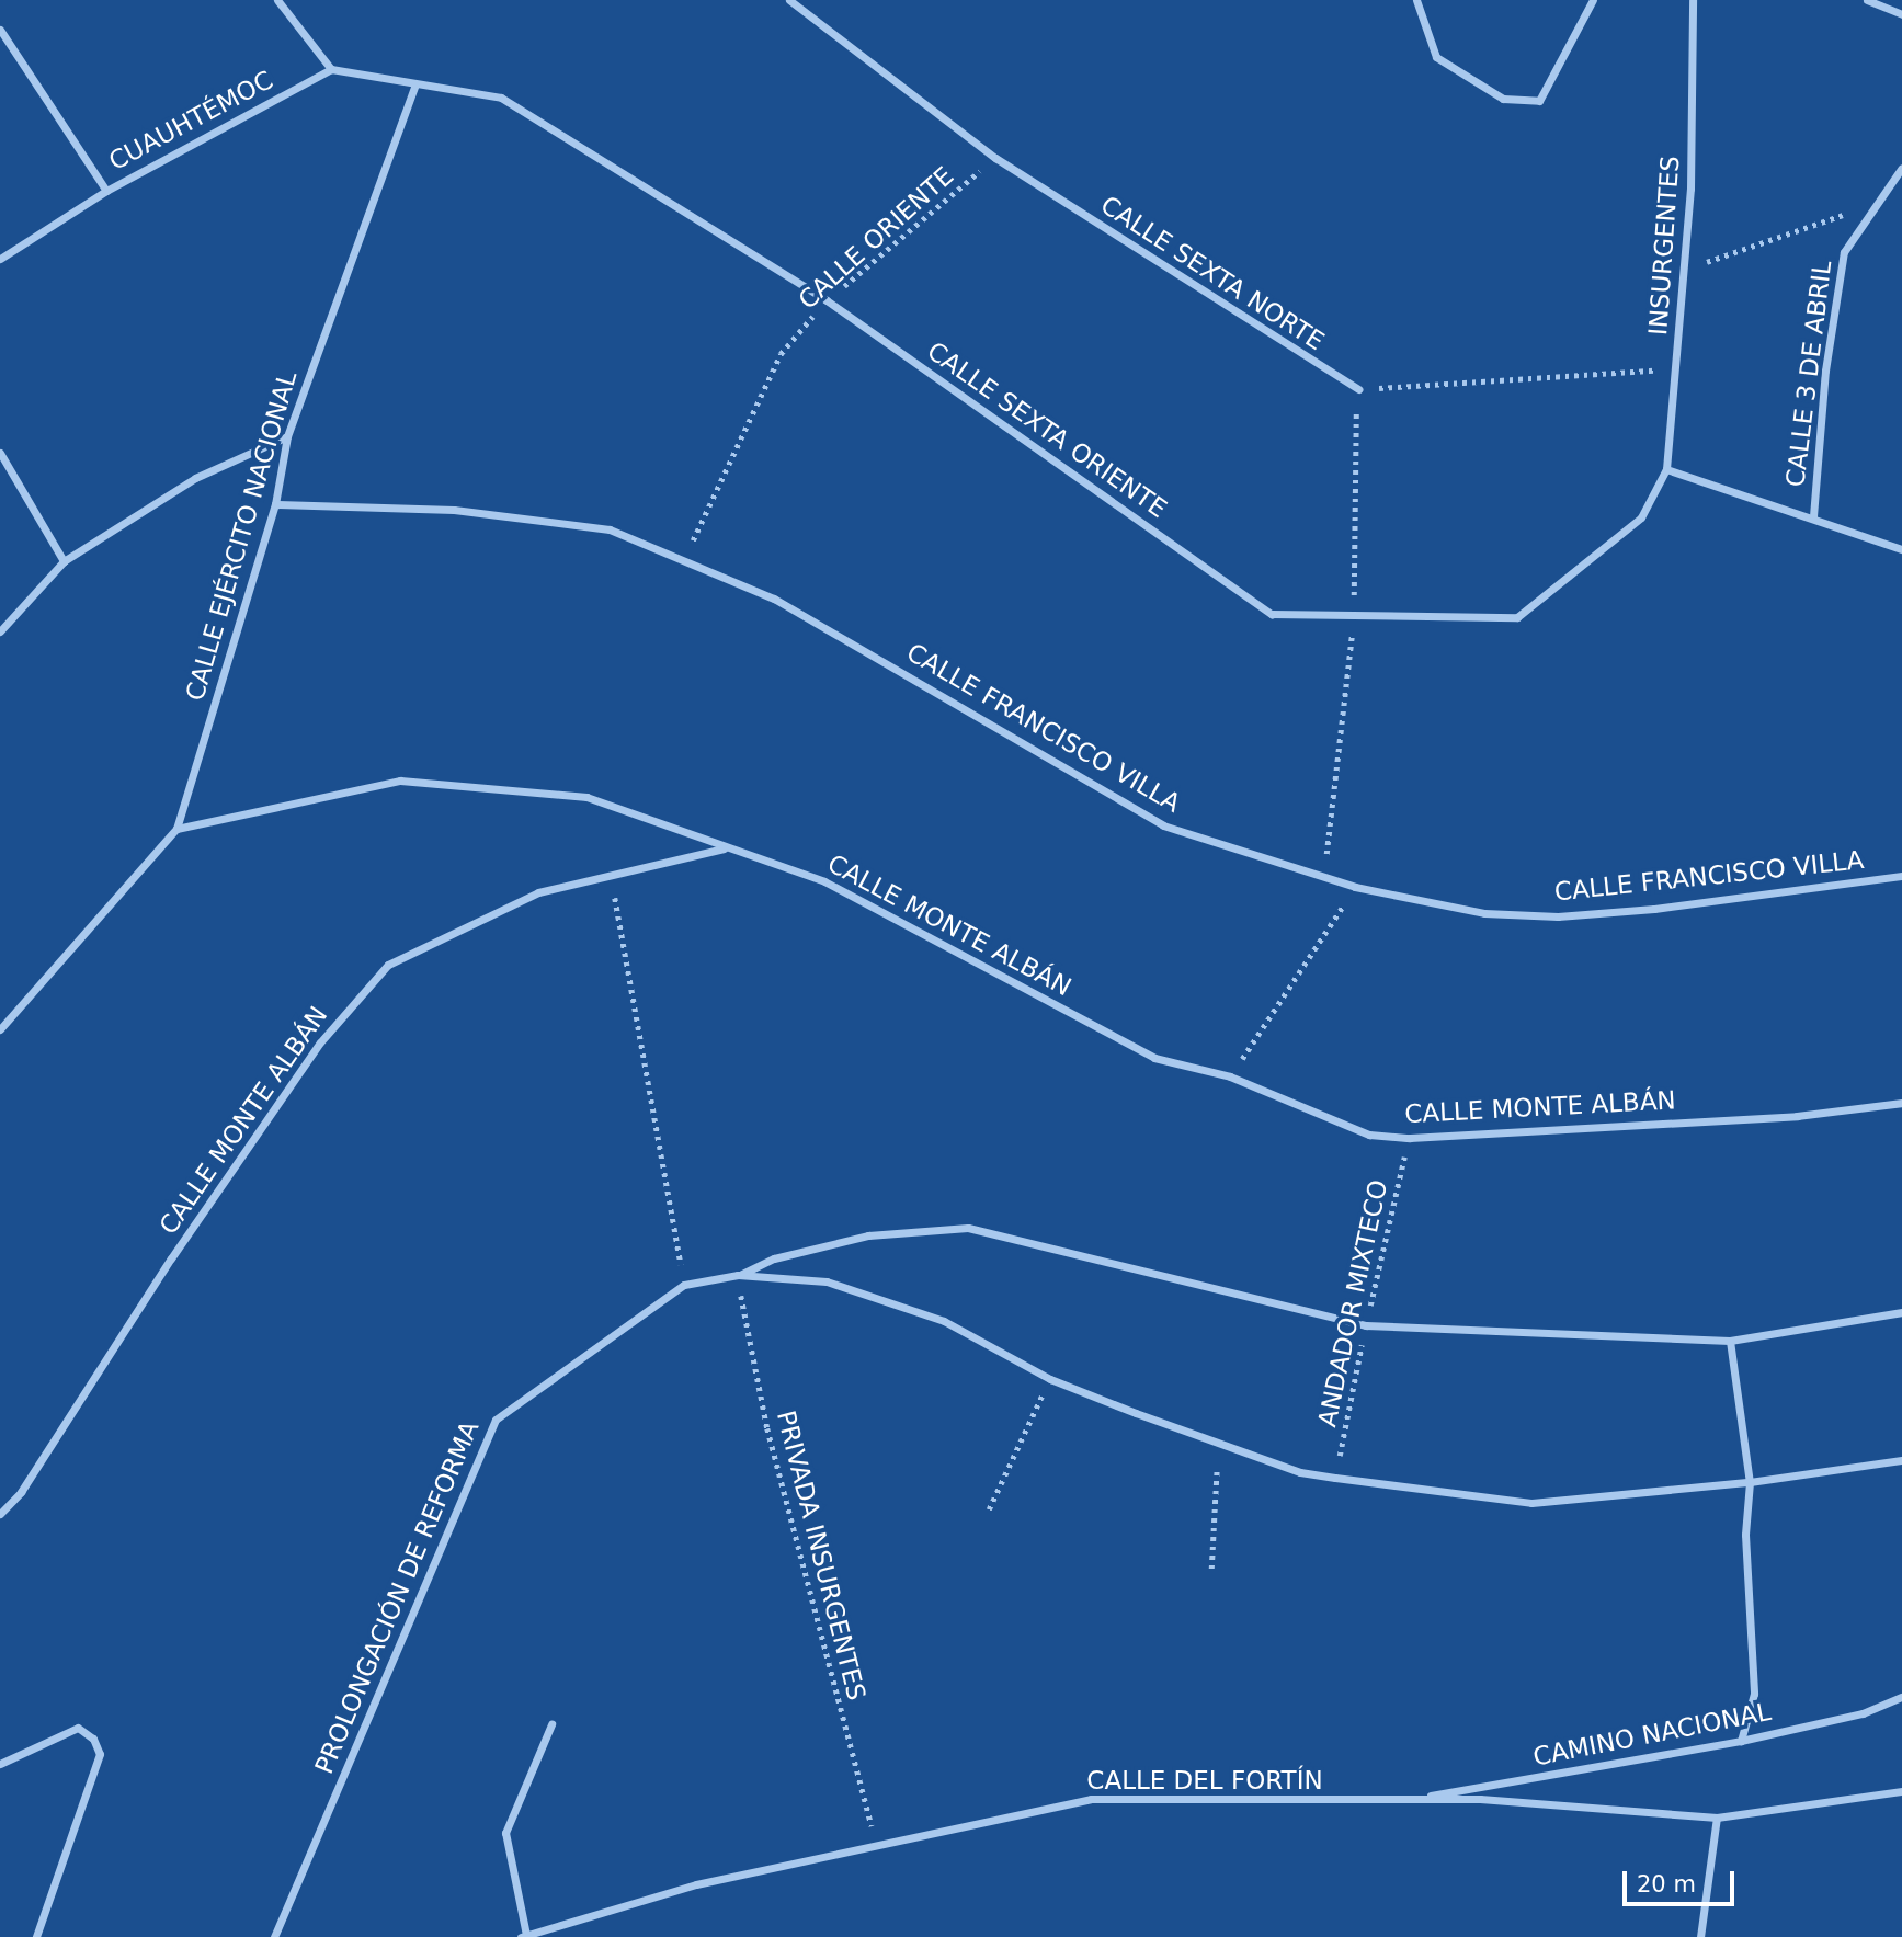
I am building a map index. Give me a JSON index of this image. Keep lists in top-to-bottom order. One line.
{"streets":{"street":["CUAUHTÉMOC","INSURGENTES","CALLE SEXTA NORTE","CALLE 3 DE ABRIL","CALLE SEXTA ORIENTE","CALLE EJÉRCITO NACIONAL","CALLE FRANCISCO VILLA","CALLE MONTE ALBÁN","PROLONGACIÓN DE REFORMA","CAMINO NACIONAL","CALLE DEL FORTÍN"],"path":["CALLE ORIENTE","ANDADOR MIXTECO","PRIVADA INSURGENTES"]},"crossings":[["CALLE ORIENTE","CALLE SEXTA NORTE"],["CALLE ORIENTE","CALLE SEXTA ORIENTE"],["CALLE ORIENTE","CALLE FRANCISCO VILLA"],["INSURGENTES","CALLE SEXTA ORIENTE"],["CALLE SEXTA ORIENTE","CALLE EJÉRCITO NACIONAL"],["CALLE EJÉRCITO NACIONAL","CALLE FRANCISCO VILLA"],["CALLE MONTE ALBÁN","ANDADOR MIXTECO"],["ANDADOR MIXTECO","PROLONGACIÓN DE REFORMA"],["PRIVADA INSURGENTES","PROLONGACIÓN DE REFORMA"],["PRIVADA INSURGENTES","CALLE DEL FORTÍN"],["CAMINO NACIONAL","CALLE DEL FORTÍN"]],"scale_bar":"20 m"}
